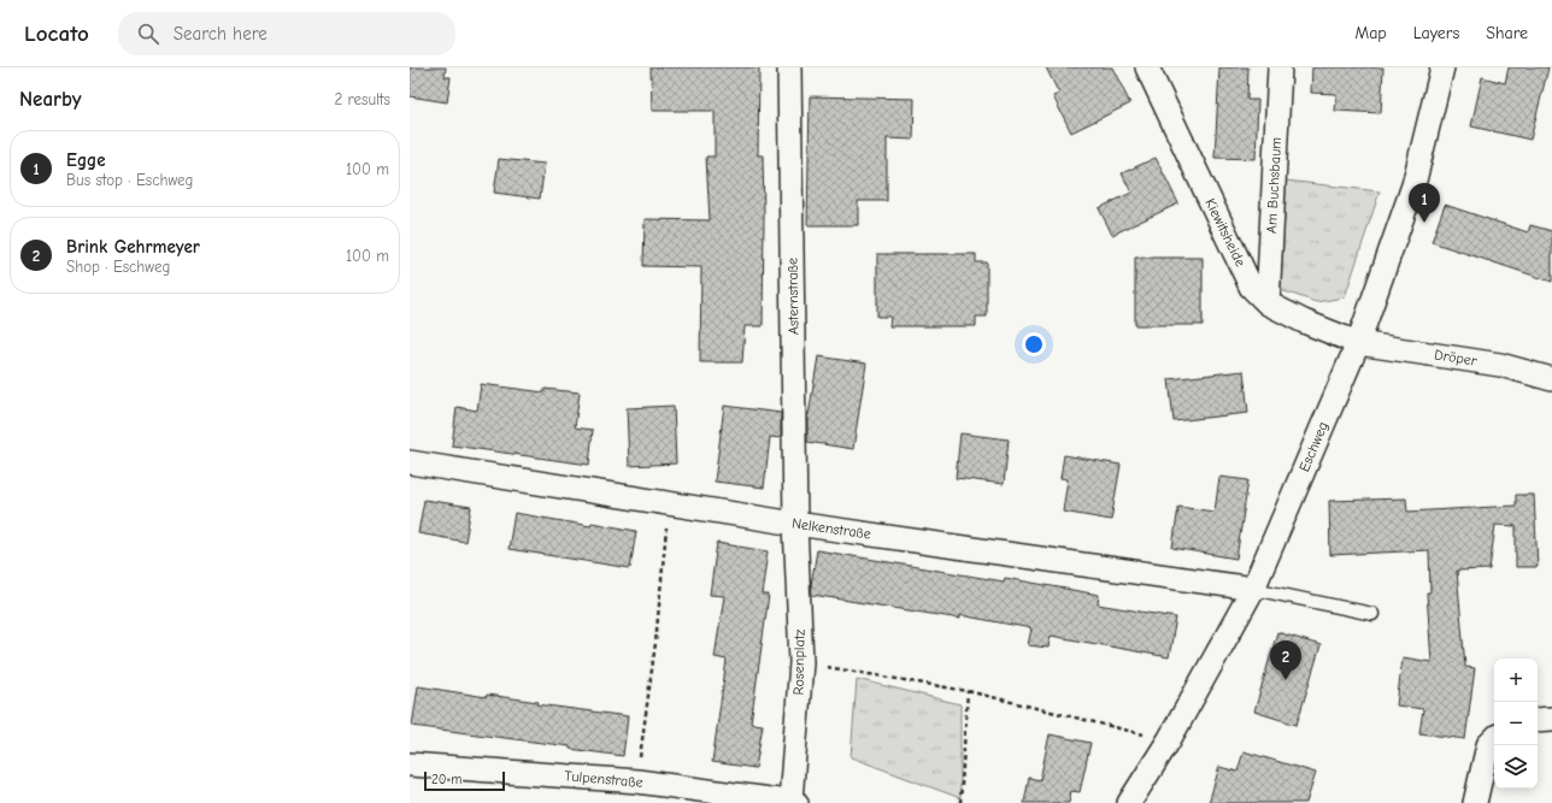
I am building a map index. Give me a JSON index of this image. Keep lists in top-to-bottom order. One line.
{"streets":{"street":["Am Buchsbaum","Kiewitsheide","Asternstraße","Dröper","Eschweg","Nelkenstraße","Rosenplatz","Tulpenstraße"]},"crossings":[["Am Buchsbaum","Kiewitsheide"],["Kiewitsheide","Dröper"],["Kiewitsheide","Eschweg"],["Asternstraße","Nelkenstraße"],["Asternstraße","Rosenplatz"],["Dröper","Eschweg"],["Eschweg","Nelkenstraße"],["Nelkenstraße","Rosenplatz"],["Rosenplatz","Tulpenstraße"]],"scale_bar":"20 m","page":{"header":"Locato","search":"Search here","nav":["Map","Layers","Share"],"heading":["Nearby","2 results"],"list":[{"mark":"1","name":"Egge","note":"Bus stop · Eschweg","value":"100 m"},{"mark":"2","name":"Brink Gehrmeyer","note":"Shop · Eschweg","value":"100 m"}],"pins":["1","2"],"map_buttons":["+","−"],"scale":"20 m"}}
